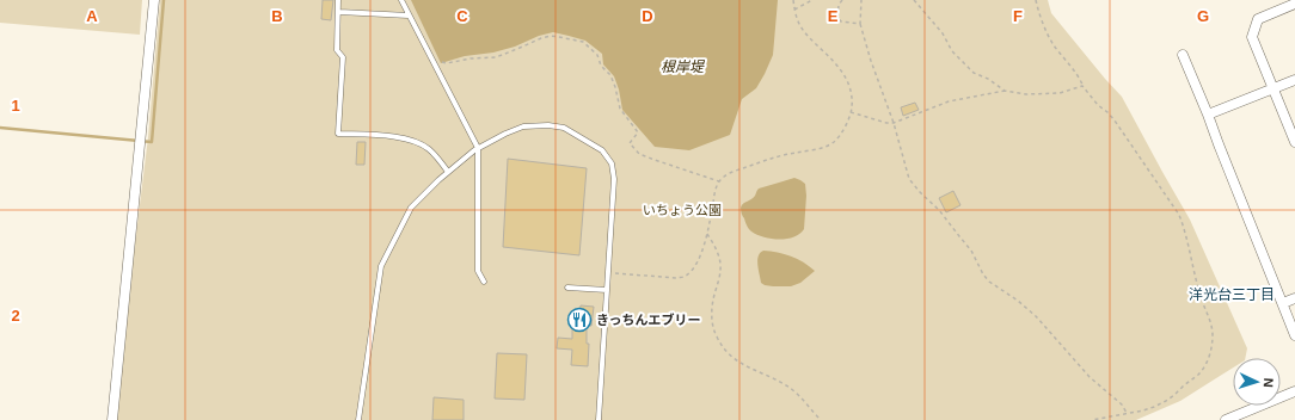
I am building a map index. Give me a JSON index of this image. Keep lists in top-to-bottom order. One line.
{"districts":["洋光台三丁目"],"water":["根岸堤"],"parks":["いちょう公園"],"places":{"restaurant":["きっちんエブリー"]},"north":"right","grid":{"columns":["A","B","C","D","E","F","G"],"rows":["1","2"]}}
